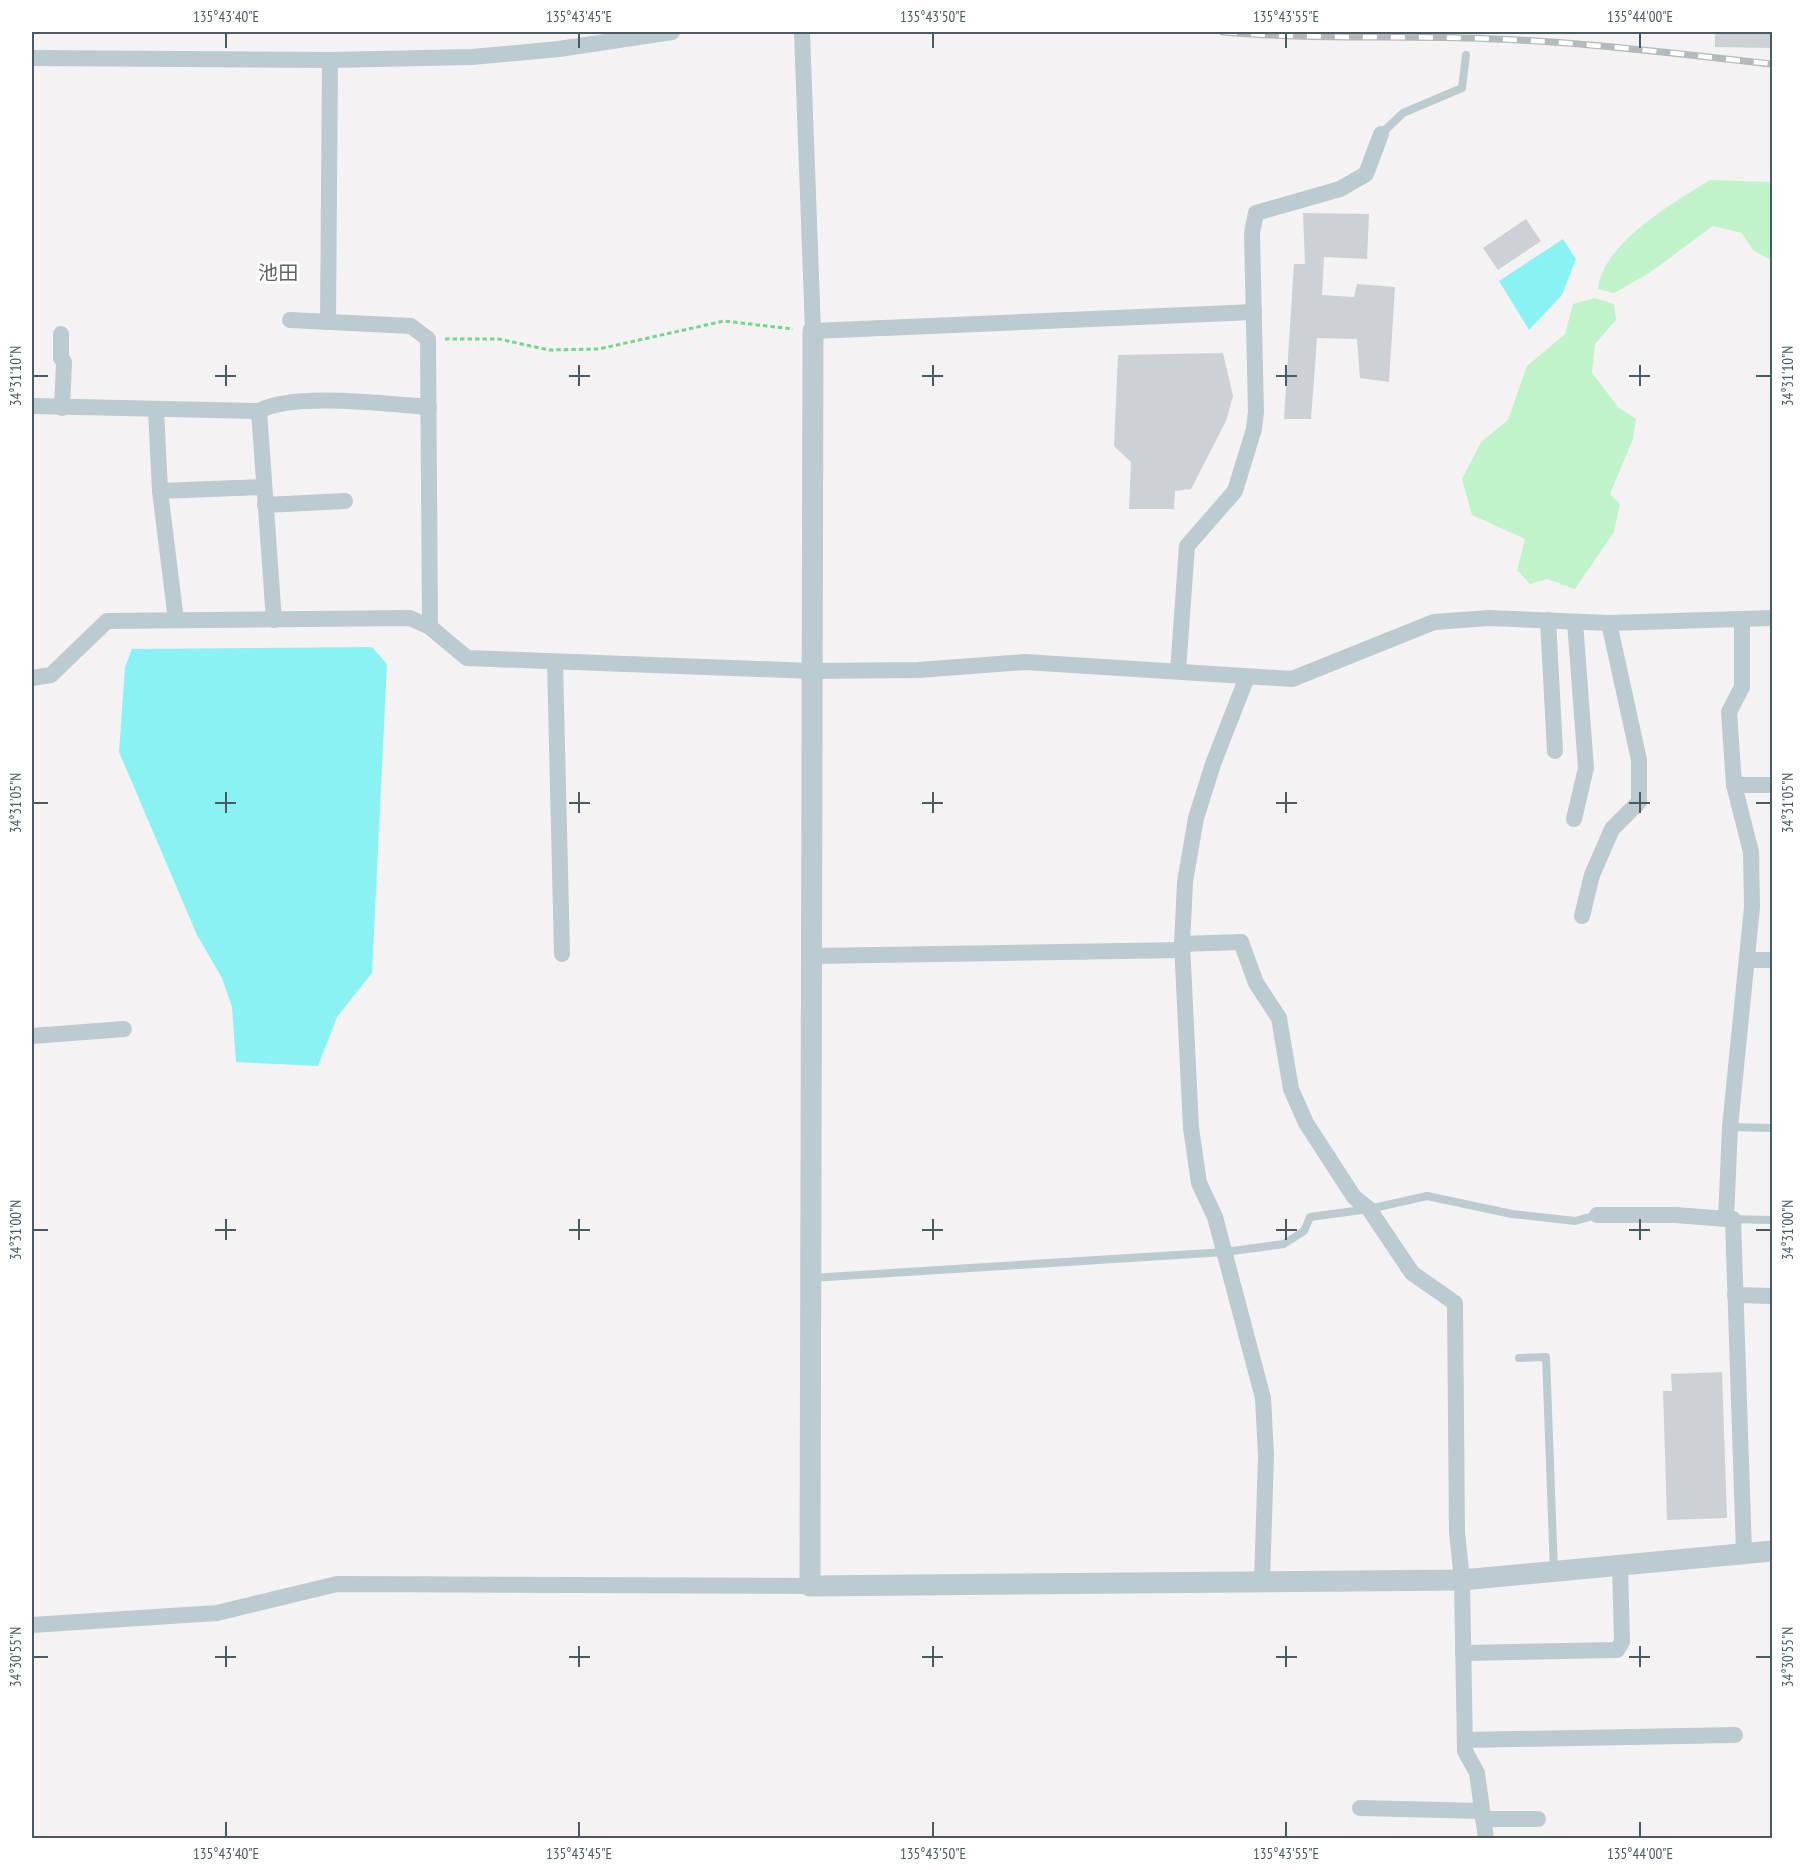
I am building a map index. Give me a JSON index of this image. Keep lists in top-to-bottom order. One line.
{"districts":["池田"],"coordinates":["135°43'40\"E","135°43'45\"E","135°43'50\"E","135°43'55\"E","135°44'00\"E","34°31'10\"N","34°31'05\"N","34°31'00\"N","34°30'55\"N"]}
